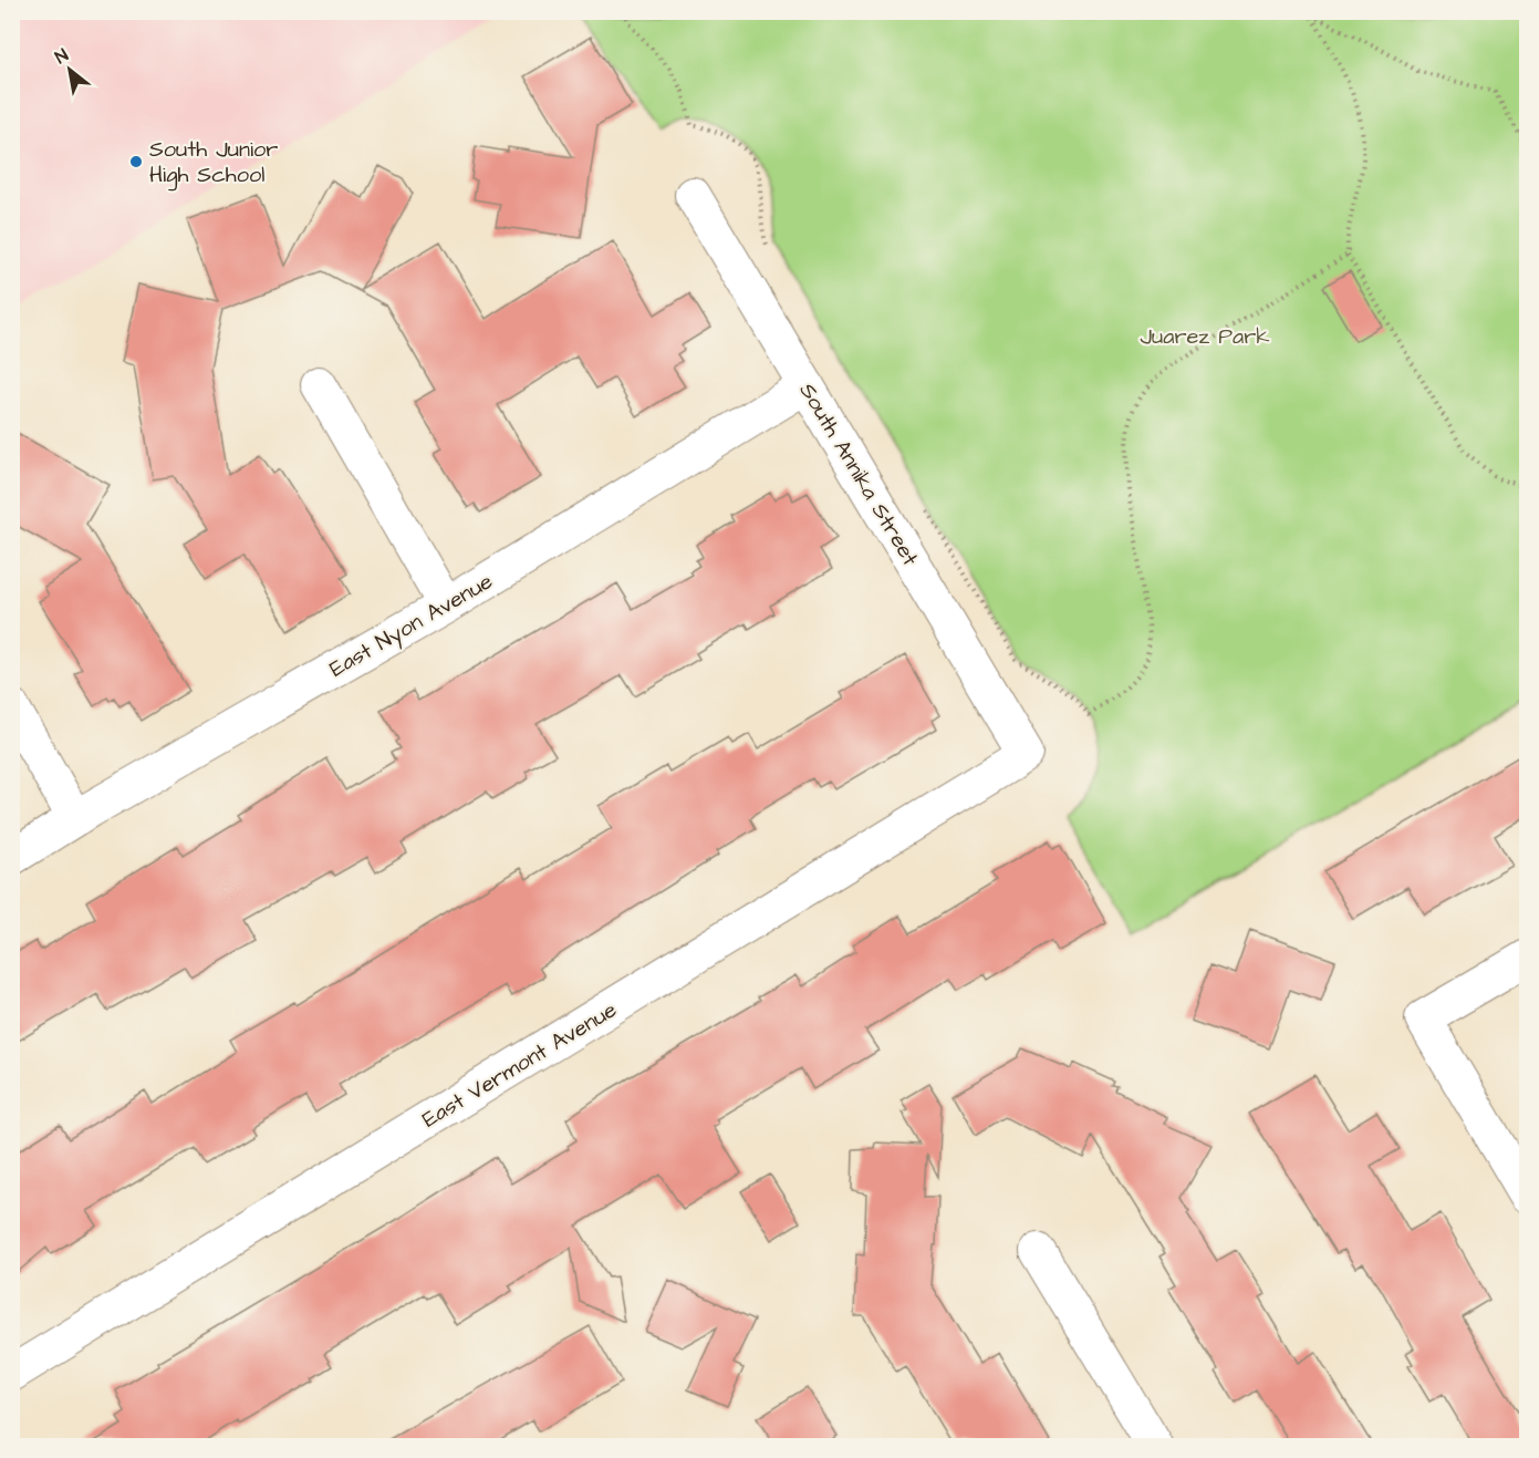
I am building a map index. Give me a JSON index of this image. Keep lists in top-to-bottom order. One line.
{"streets":{"street":["South Annika Street","East Nyon Avenue","East Vermont Avenue"]},"crossings":[["South Annika Street","East Nyon Avenue"],["South Annika Street","East Vermont Avenue"]],"parks":["Juarez Park"],"places":["South Junior High School"],"north":"top left"}
